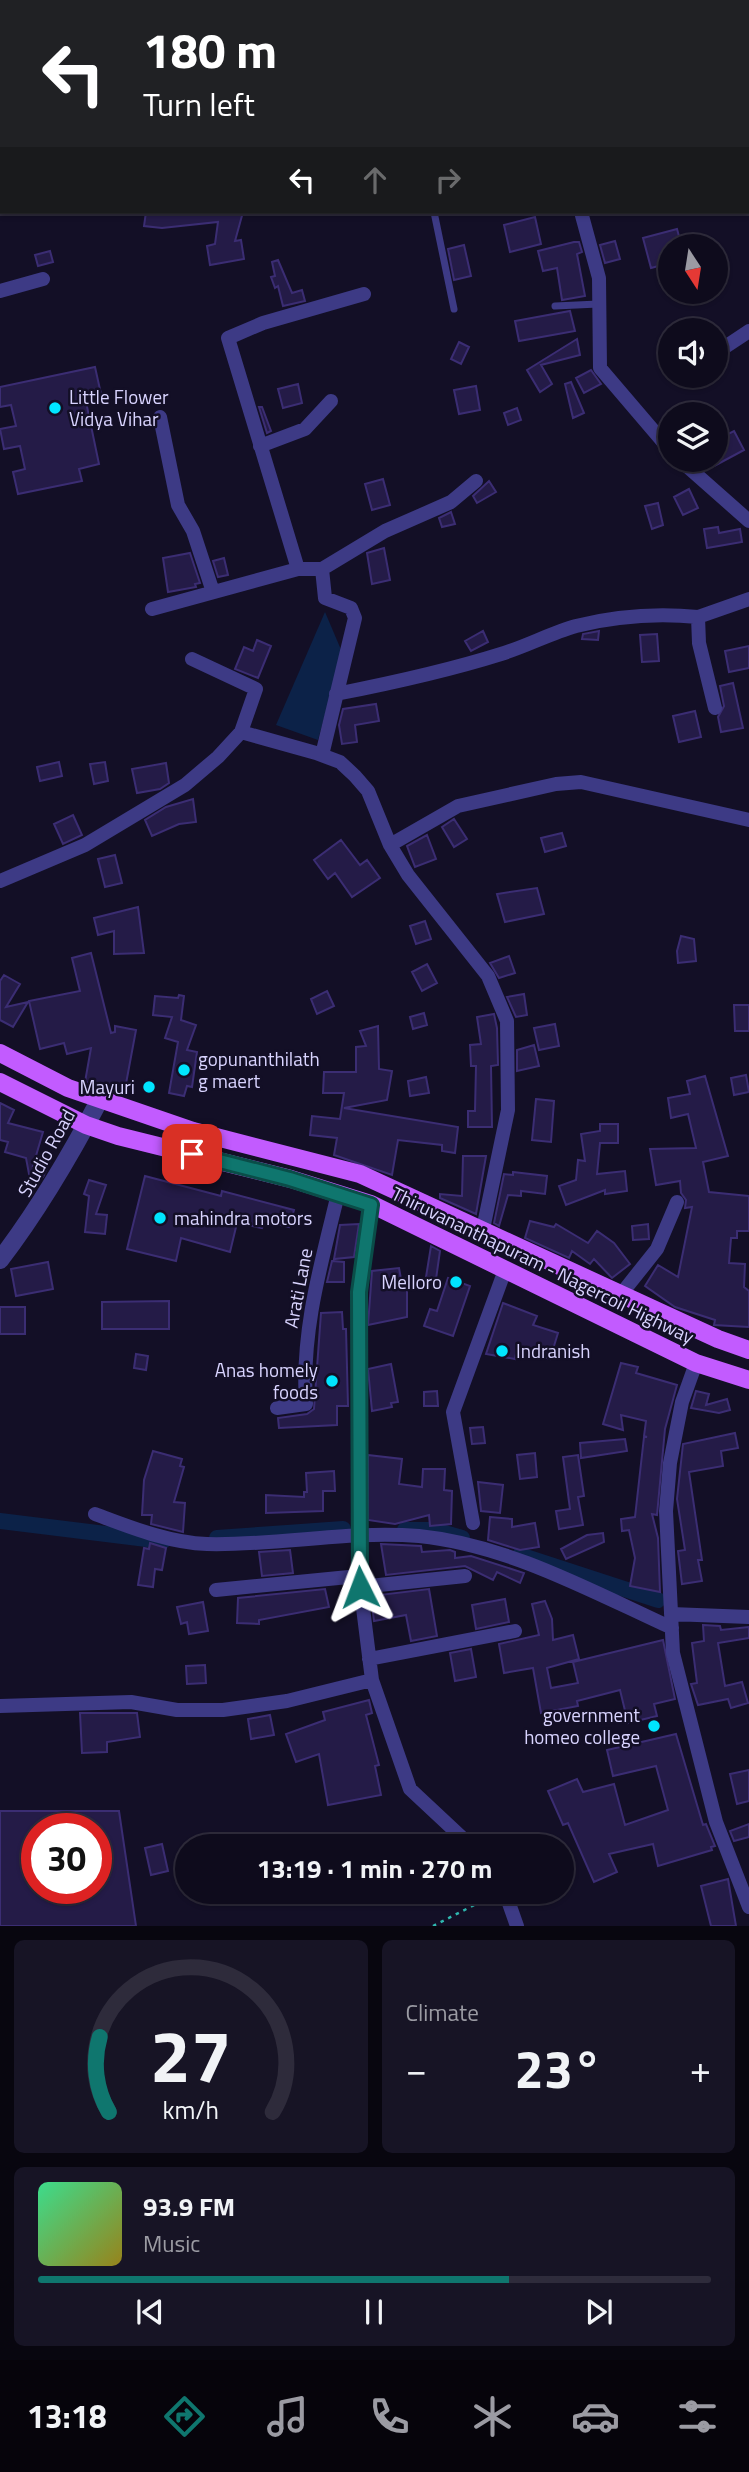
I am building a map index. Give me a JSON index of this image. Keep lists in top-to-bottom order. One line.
{"streets":{"main road":["Thiruvananthapuram - Nagercoil Highway"],"street":["Studio Road","Arati Lane"]},"crossings":[["Studio Road","Thiruvananthapuram - Nagercoil Highway"],["Thiruvananthapuram - Nagercoil Highway","Arati Lane"]],"places":["Little Flower Vidya Vihar","gopunanthilath g maert","Mayuri","mahindra motors","Melloro","Indranish","Anas homely foods","government homeo college"],"north":"bottom","page":{"turn":["180 m","Turn left"],"limit":"30","trip":"13:19 · 1 min · 270 m","tile":"Climate","heat":["−","23°","+"],"song":["93.9 FM","Music"],"tabs":"13:18","gauge":["27","km/h"]}}
